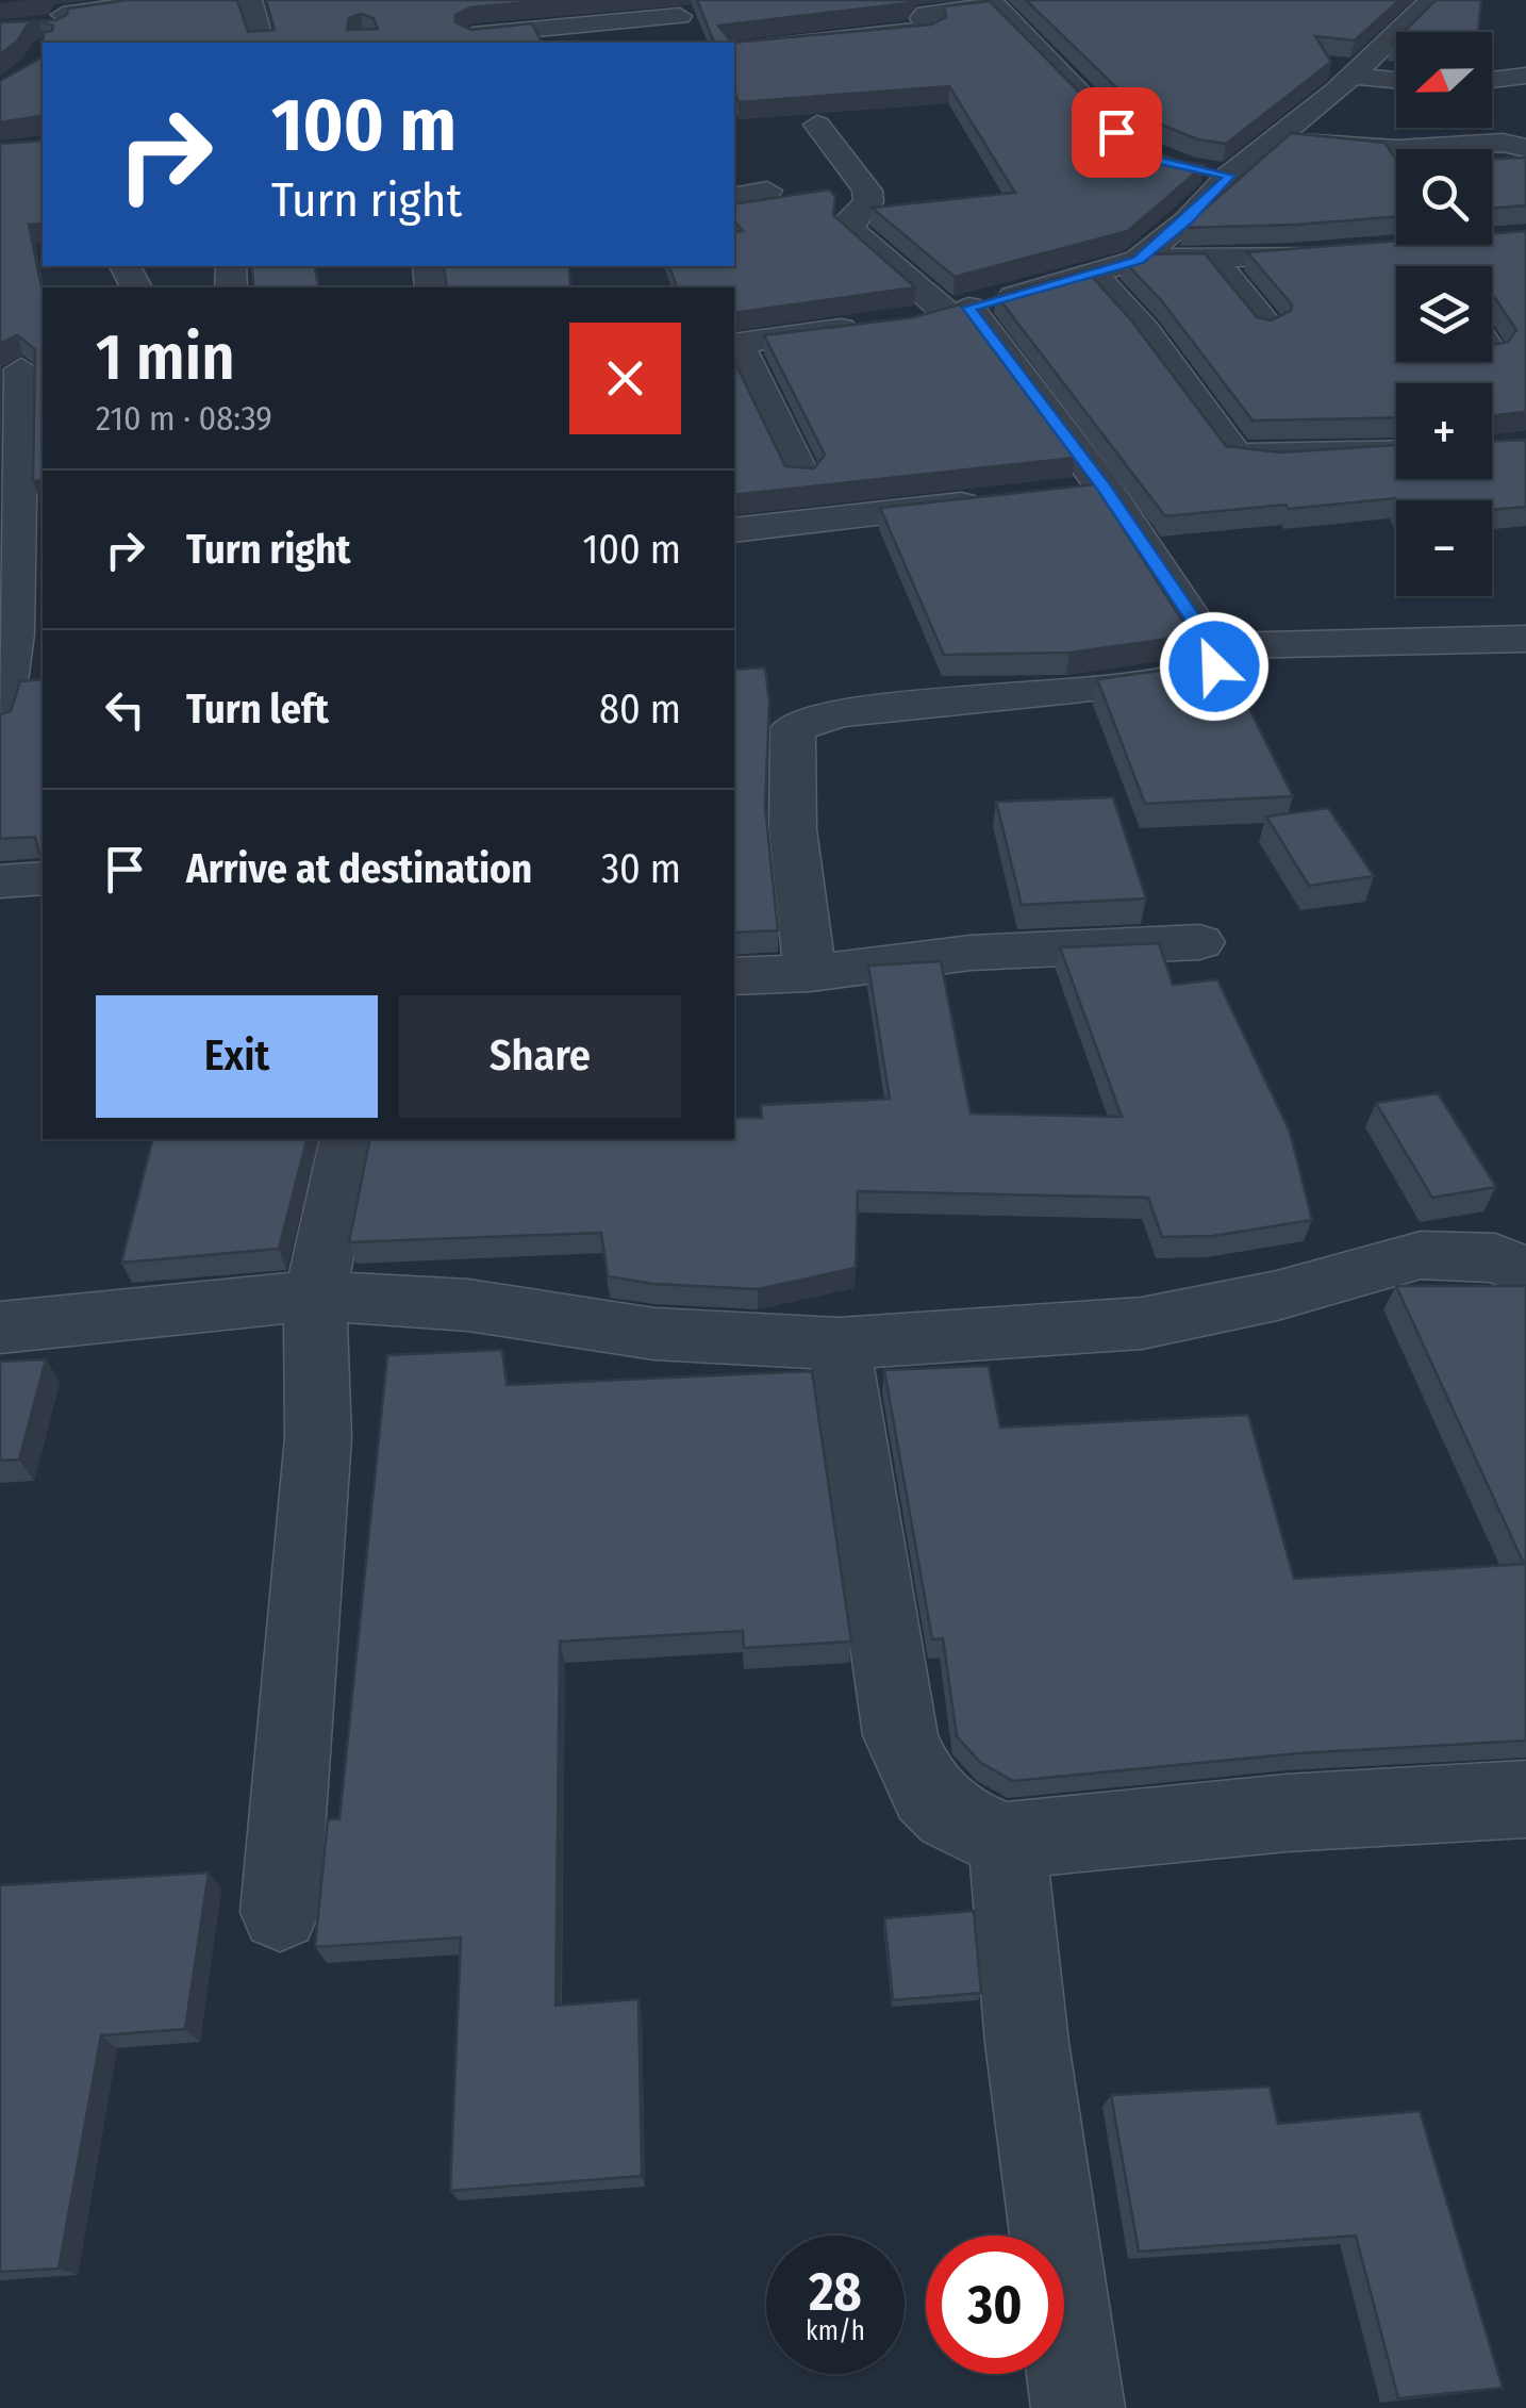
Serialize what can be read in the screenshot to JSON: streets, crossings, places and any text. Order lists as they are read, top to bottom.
{
  "north": "left",
  "page": {
    "map_buttons": ["+", "−"],
    "turn": ["100 m", "Turn right"],
    "heading": ["1 min", "210 m · 08:39"],
    "list": [
      {
        "name": "Turn right",
        "value": "100 m"
      },
      {
        "name": "Turn left",
        "value": "80 m"
      },
      {
        "name": "Arrive at destination",
        "value": "30 m"
      }
    ],
    "buttons": ["Exit", "Share"],
    "speed": "28 km/h",
    "limit": "30"
  }
}
